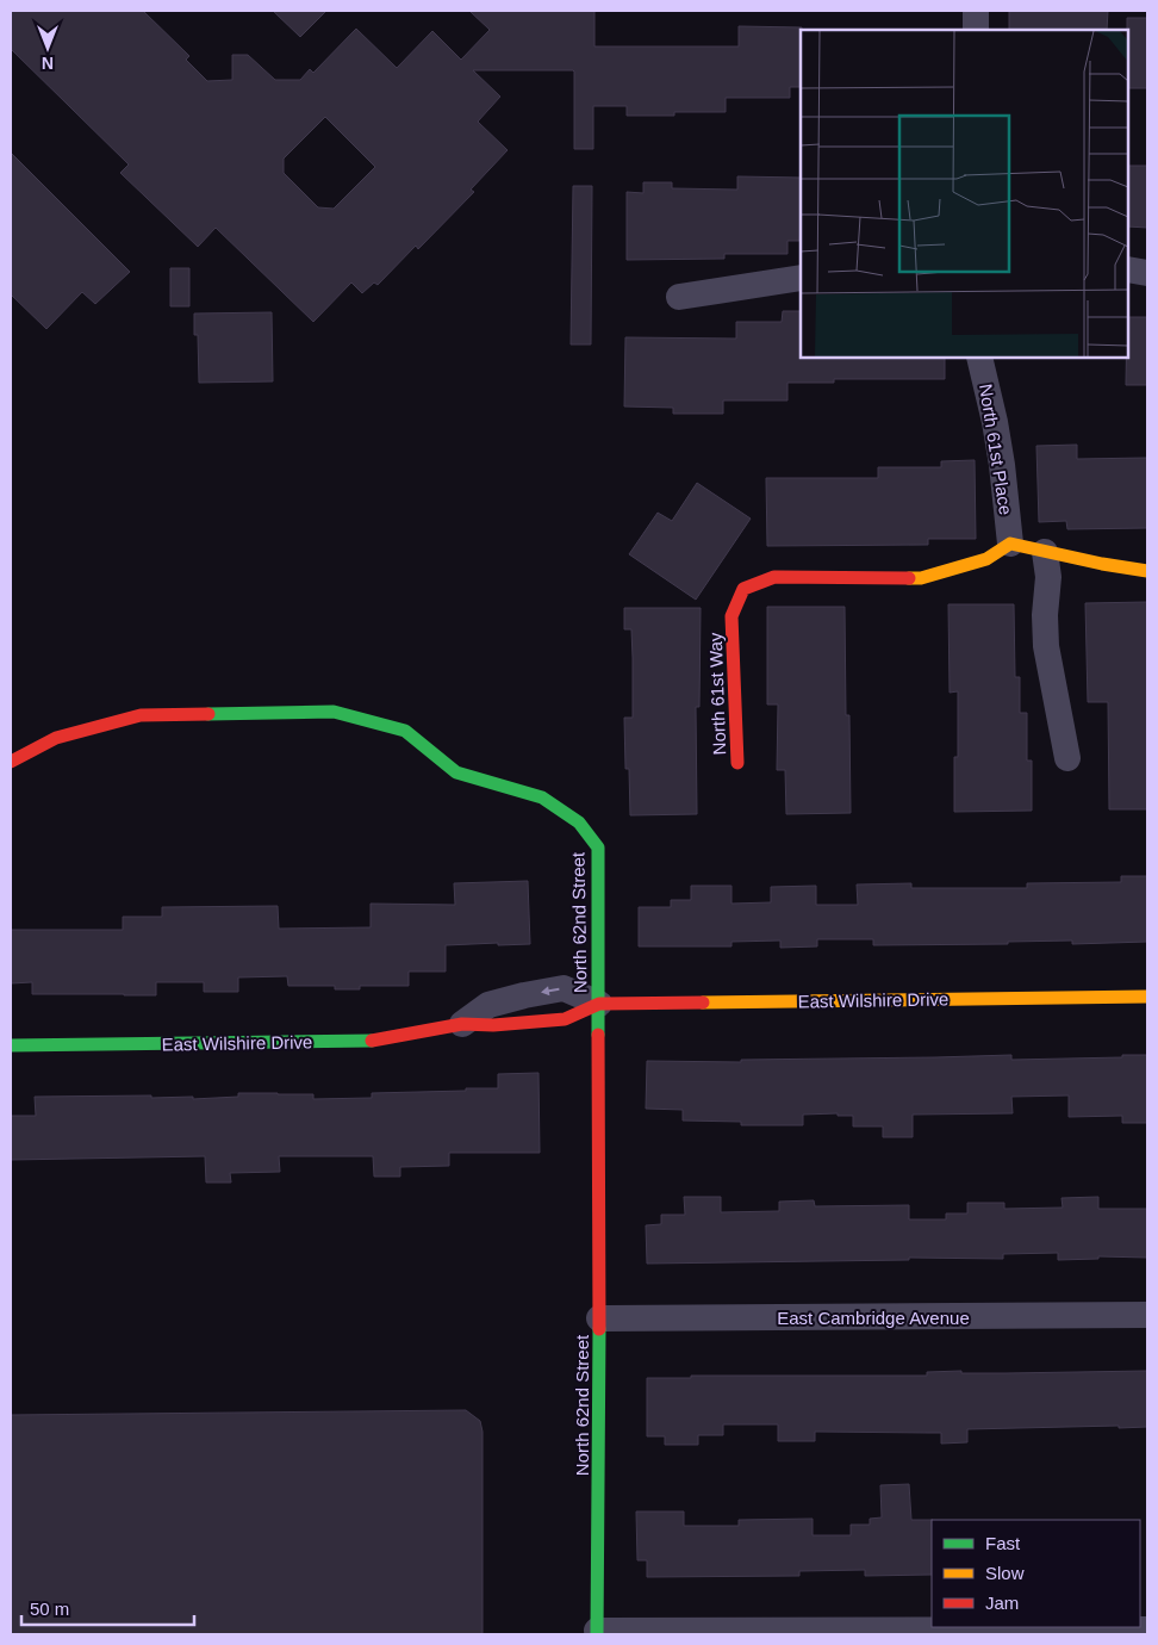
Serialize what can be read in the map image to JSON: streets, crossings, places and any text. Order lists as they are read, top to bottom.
{
  "streets": {
    "street": [
      "North 61st Place",
      "North 61st Way",
      "North 62nd Street",
      "East Wilshire Drive",
      "East Cambridge Avenue"
    ]
  },
  "crossings": [
    ["North 61st Place", "North 61st Way"],
    ["North 62nd Street", "East Wilshire Drive"],
    ["North 62nd Street", "East Cambridge Avenue"]
  ],
  "legend": ["Fast", "Slow", "Jam"],
  "scale_bar": "50 m",
  "north": "bottom"
}
